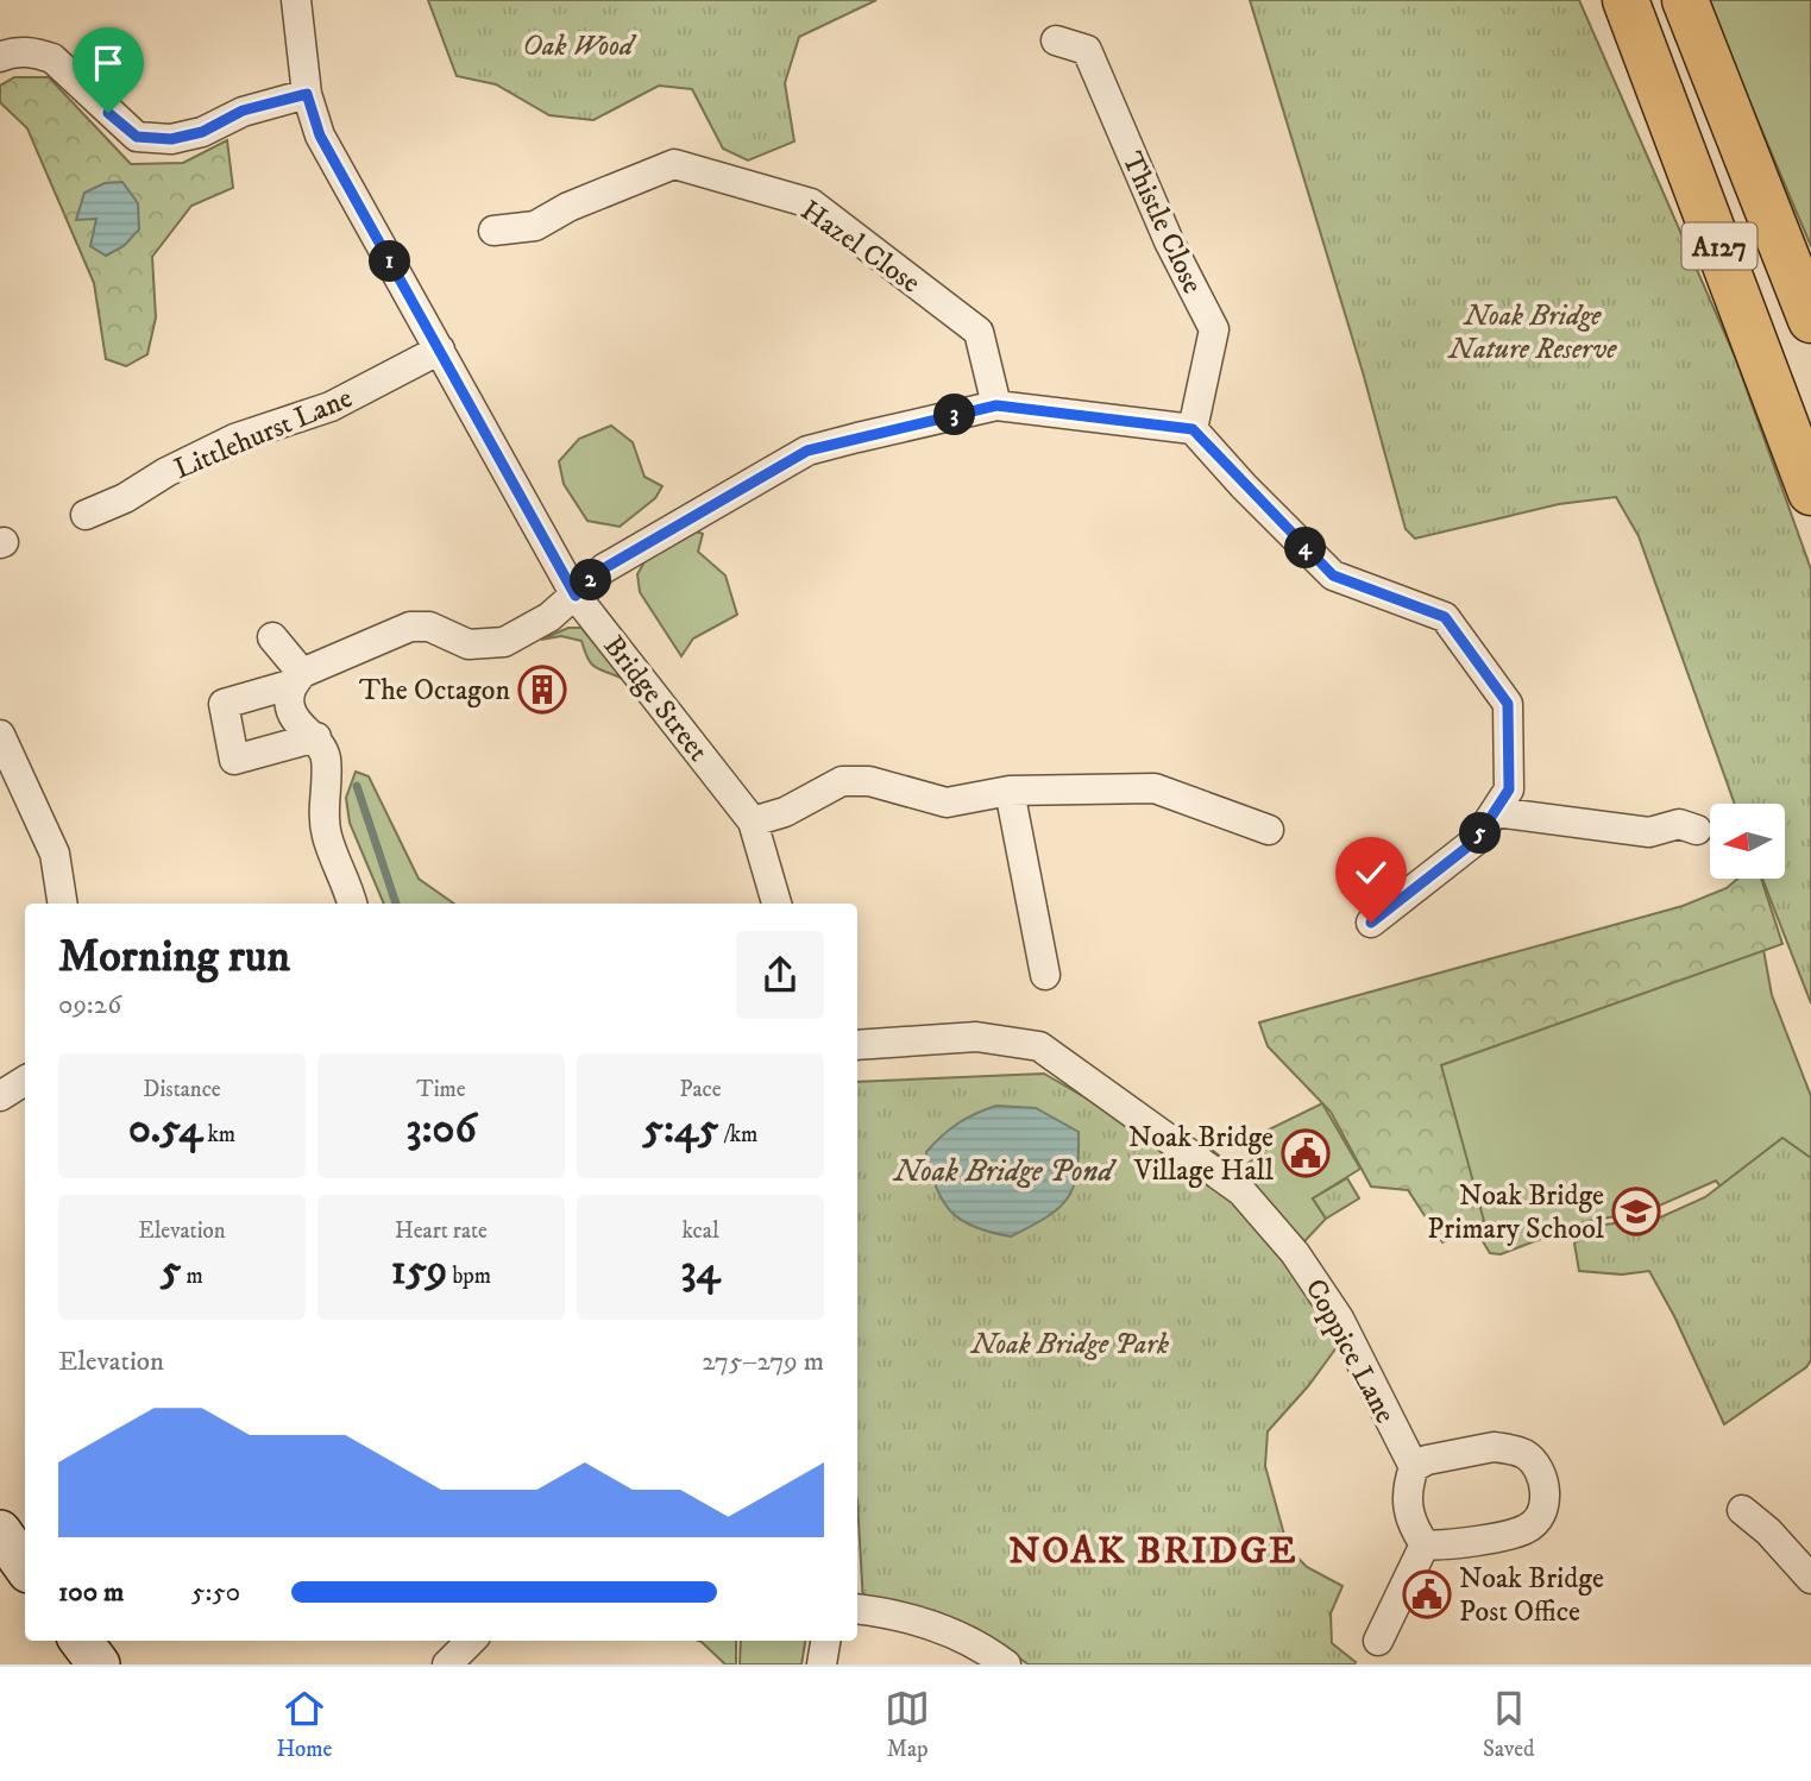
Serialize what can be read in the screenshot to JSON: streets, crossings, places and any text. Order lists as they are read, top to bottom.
{
  "streets": {
    "highway": ["A127"],
    "street": [
      "Thistle Close",
      "Hazel Close",
      "Littlehurst Lane",
      "Bridge Street",
      "Coppice Lane"
    ]
  },
  "crossings": [
    ["Littlehurst Lane", "Bridge Street"]
  ],
  "districts": ["NOAK BRIDGE"],
  "water": ["Noak Bridge Pond"],
  "parks": ["Oak Wood", "Noak Bridge Nature Reserve", "Noak Bridge Park"],
  "places": {
    "building": ["The Octagon"],
    "public building": ["Noak Bridge Village Hall", "Noak Bridge Post Office"],
    "school or university": ["Noak Bridge Primary School"]
  },
  "north": "left",
  "page": {
    "pins": [
      "1",
      "3",
      "4",
      "2",
      "5"
    ],
    "heading": ["Morning run", "09:26"],
    "stats": [
      ["Distance", "0.54 km"],
      ["Time", "3:06"],
      ["Pace", "5:45 /km"],
      ["Elevation", "5 m"],
      ["Heart rate", "159 bpm"],
      ["kcal", "34"]
    ],
    "chart": ["Elevation", "275–279 m"],
    "list": [
      {
        "name": "100 m",
        "note": "5:50"
      }
    ],
    "tabs": ["Home", "Map", "Saved"]
  }
}
